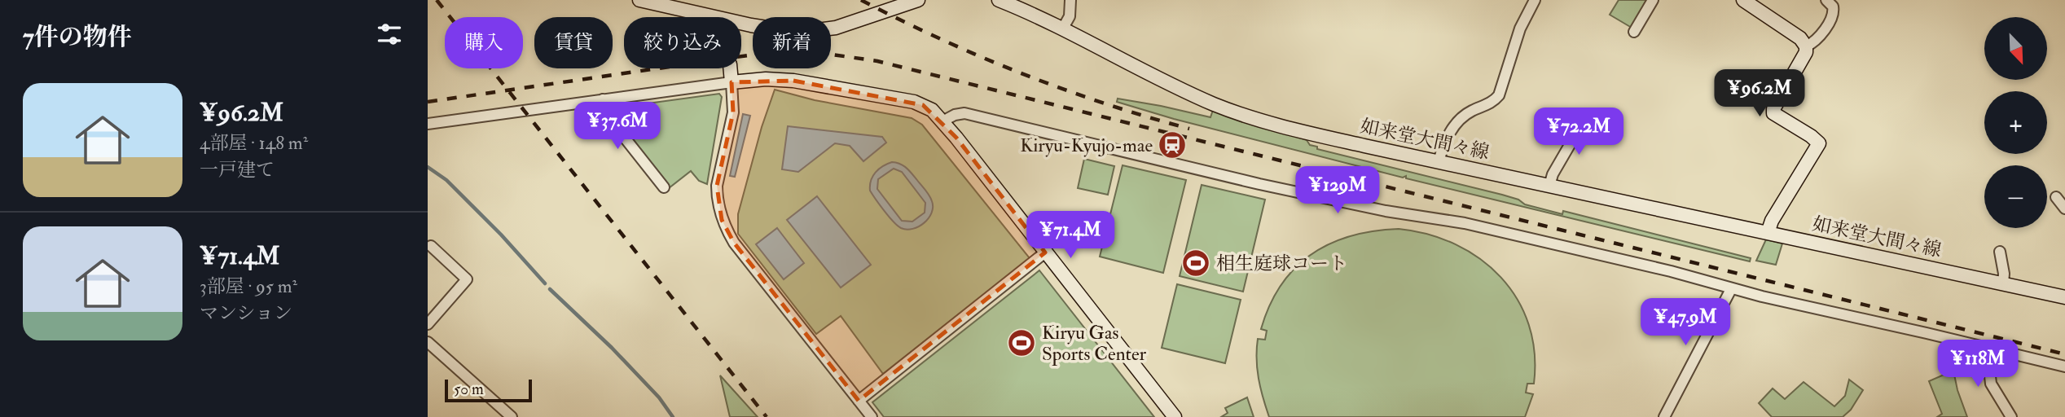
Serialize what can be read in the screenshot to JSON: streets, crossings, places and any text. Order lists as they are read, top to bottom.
{
  "streets": {
    "main road": ["如来堂大間々線"]
  },
  "places": {
    "station": ["Kiryu-Kyujo-mae"],
    "sports": ["相生庭球コート", "Kiryu Gas Sports Center"]
  },
  "scale_bar": "50 m",
  "north": "bottom right",
  "page": {
    "heading": "7件の物件",
    "map_buttons": ["+", "−"],
    "chip": [
      "購入",
      "賃貸",
      "絞り込み",
      "新着"
    ],
    "list": [
      {
        "name": "¥96.2M",
        "note": "4部屋 · 148 m² · 一戸建て"
      },
      {
        "name": "¥71.4M",
        "note": "3部屋 · 95 m² · マンション"
      }
    ],
    "price": [
      "¥96.2M",
      "¥37.6M",
      "¥72.2M",
      "¥129M",
      "¥71.4M",
      "¥47.9M",
      "¥118M"
    ],
    "scale": "50 m"
  }
}
